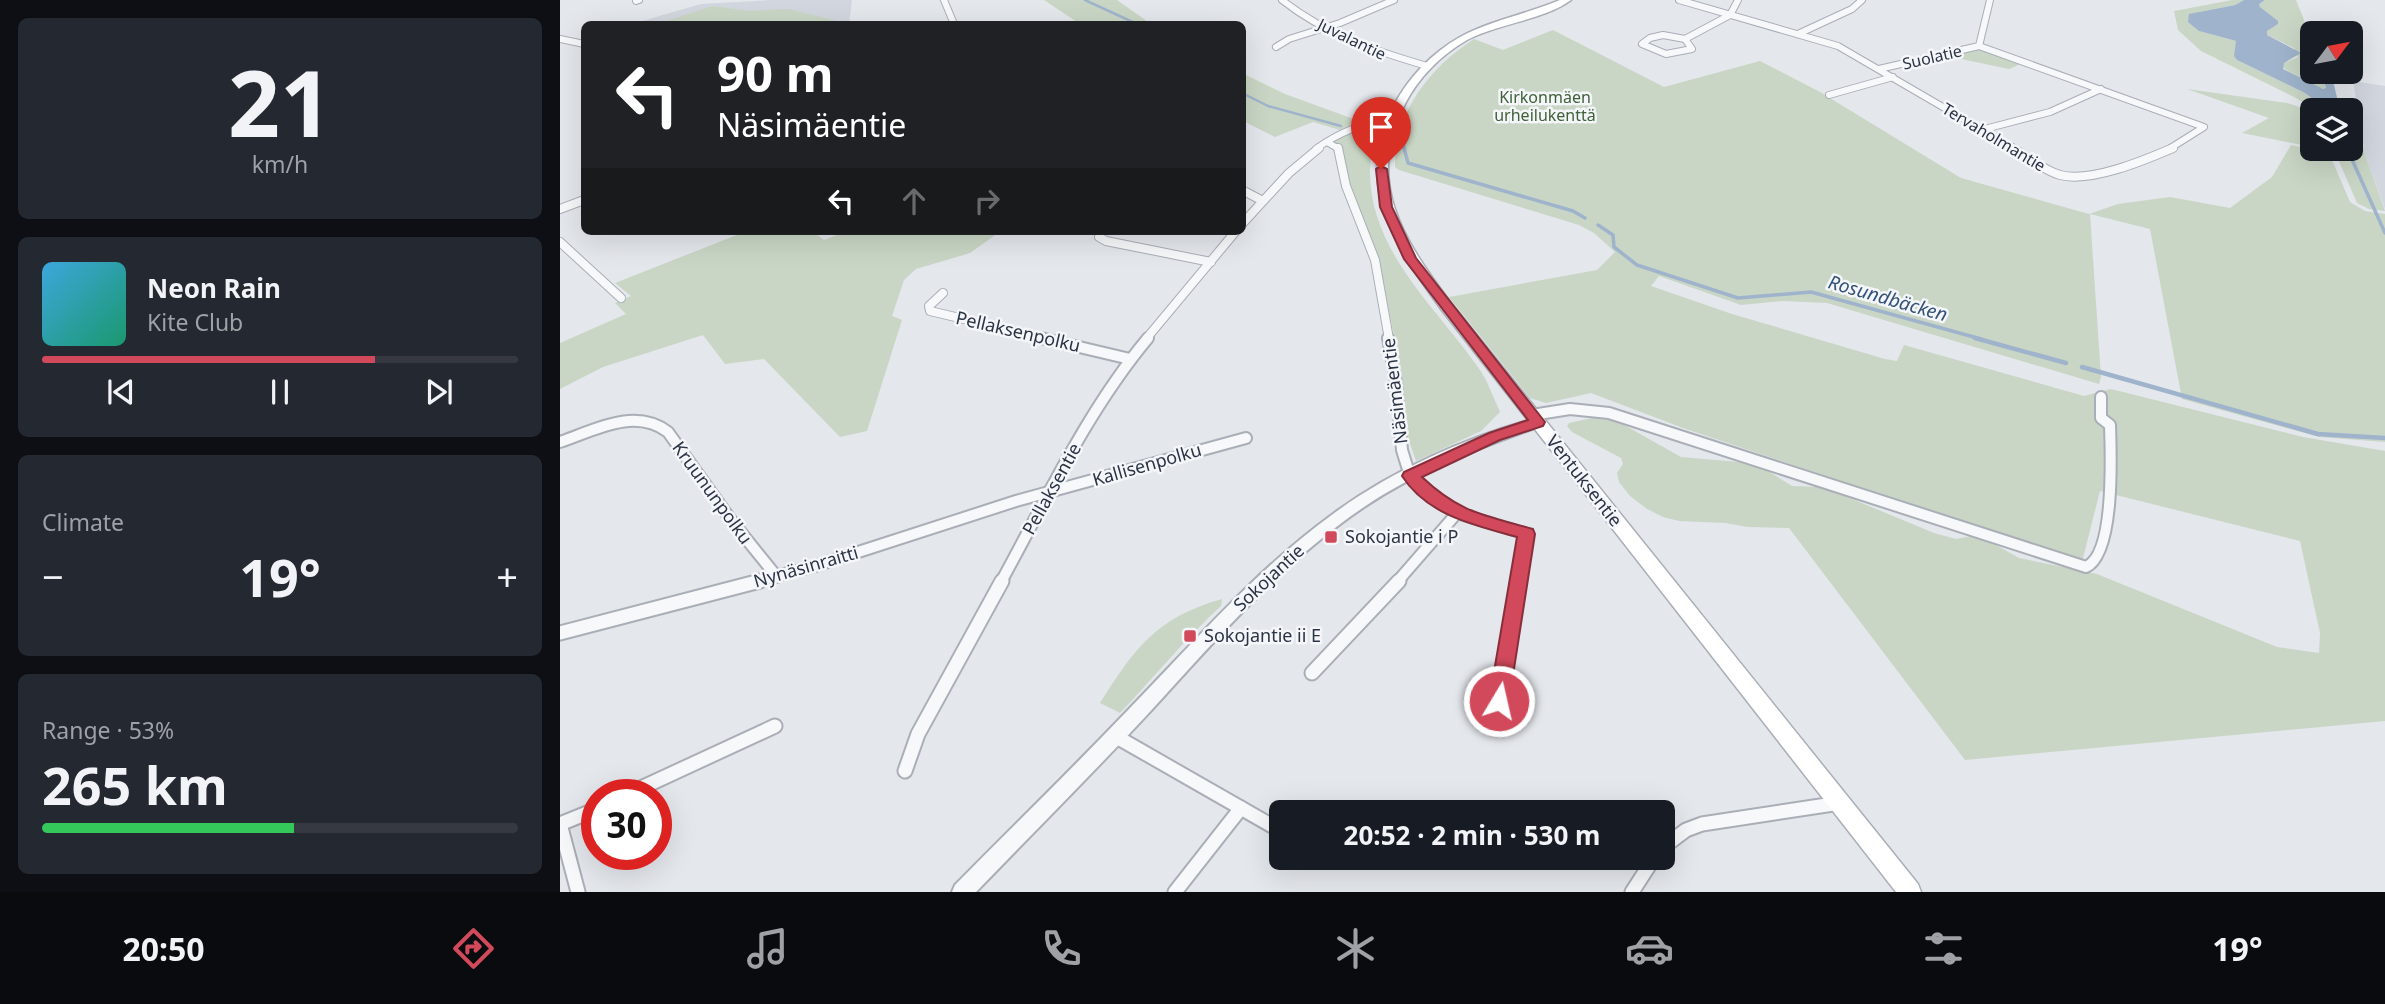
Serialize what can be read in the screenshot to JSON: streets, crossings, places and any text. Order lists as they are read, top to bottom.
{
  "streets": {
    "main road": ["Ventuksentie"],
    "street": [
      "Juvalantie",
      "Suolatie",
      "Tervaholmantie",
      "Pellaksenpolku",
      "Näsimäentie",
      "Kallisenpolku",
      "Pellaksentie",
      "Kruununpolku",
      "Nynäsinraitti",
      "Sokojantie"
    ]
  },
  "crossings": [
    ["Juvalantie", "Ventuksentie"],
    ["Suolatie", "Tervaholmantie"],
    ["Pellaksenpolku", "Pellaksentie"],
    ["Näsimäentie", "Sokojantie"],
    ["Kallisenpolku", "Pellaksentie"],
    ["Kallisenpolku", "Nynäsinraitti"],
    ["Ventuksentie", "Sokojantie"],
    ["Pellaksentie", "Nynäsinraitti"],
    ["Kruununpolku", "Nynäsinraitti"]
  ],
  "water": ["Rosundbäcken"],
  "parks": ["Kirkonmäen urheilukenttä"],
  "places": {
    "transit": ["Sokojantie i P", "Sokojantie ii E"]
  },
  "north": "top right",
  "page": {
    "tile": [
      ["21", "km/h"],
      "Climate",
      ["Range · 53%", "265 km"]
    ],
    "turn": ["90 m", "Näsimäentie"],
    "song": ["Neon Rain", "Kite Club"],
    "heat": ["−", "19°", "+"],
    "limit": "30",
    "trip": "20:52 · 2 min · 530 m",
    "tabs": ["20:50", "19°"]
  }
}
